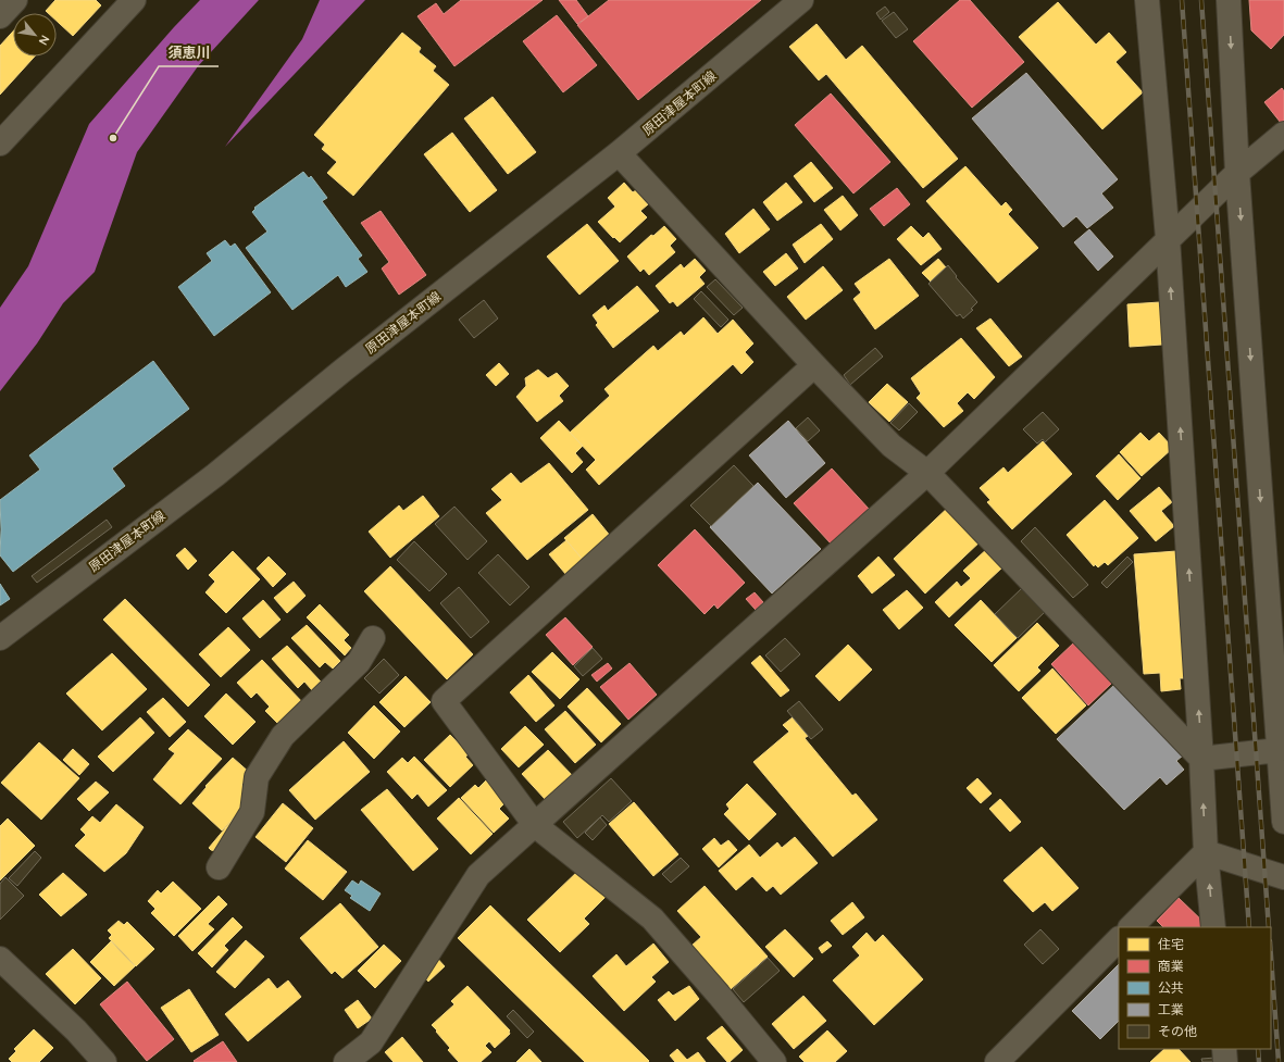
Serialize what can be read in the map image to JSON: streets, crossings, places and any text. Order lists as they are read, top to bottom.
{
  "streets": {
    "street": ["原田津屋本町線"]
  },
  "places": ["須恵川"],
  "legend": [
    "住宅",
    "商業",
    "公共",
    "工業",
    "その他"
  ],
  "north": "bottom right"
}
